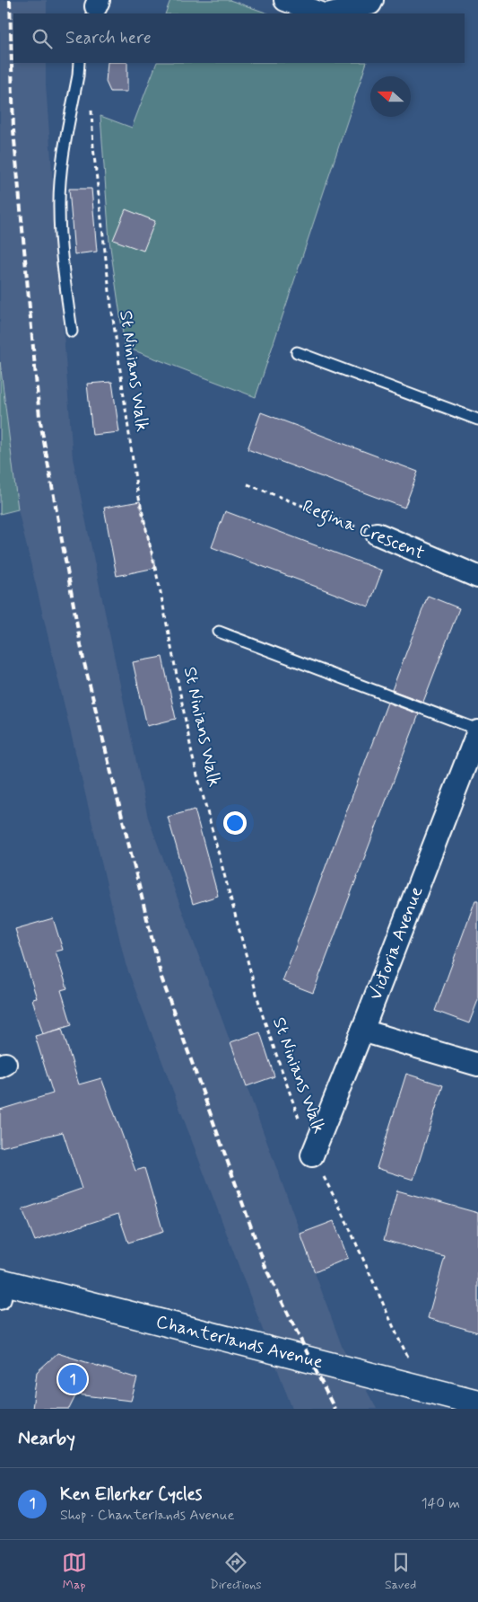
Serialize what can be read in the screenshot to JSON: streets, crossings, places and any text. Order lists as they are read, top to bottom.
{
  "streets": {
    "street": ["Regina Crescent", "Victoria Avenue", "Chanterlands Avenue"],
    "path": ["St Ninians Walk"]
  },
  "crossings": [
    ["St Ninians Walk", "Victoria Avenue"],
    ["St Ninians Walk", "Chanterlands Avenue"]
  ],
  "north": "left",
  "page": {
    "search": "Search here",
    "pins": "1",
    "heading": "Nearby",
    "list": [
      {
        "mark": "1",
        "name": "Ken Ellerker Cycles",
        "note": "Shop · Chanterlands Avenue",
        "value": "140 m"
      }
    ],
    "nav": ["Map", "Directions", "Saved"]
  }
}
